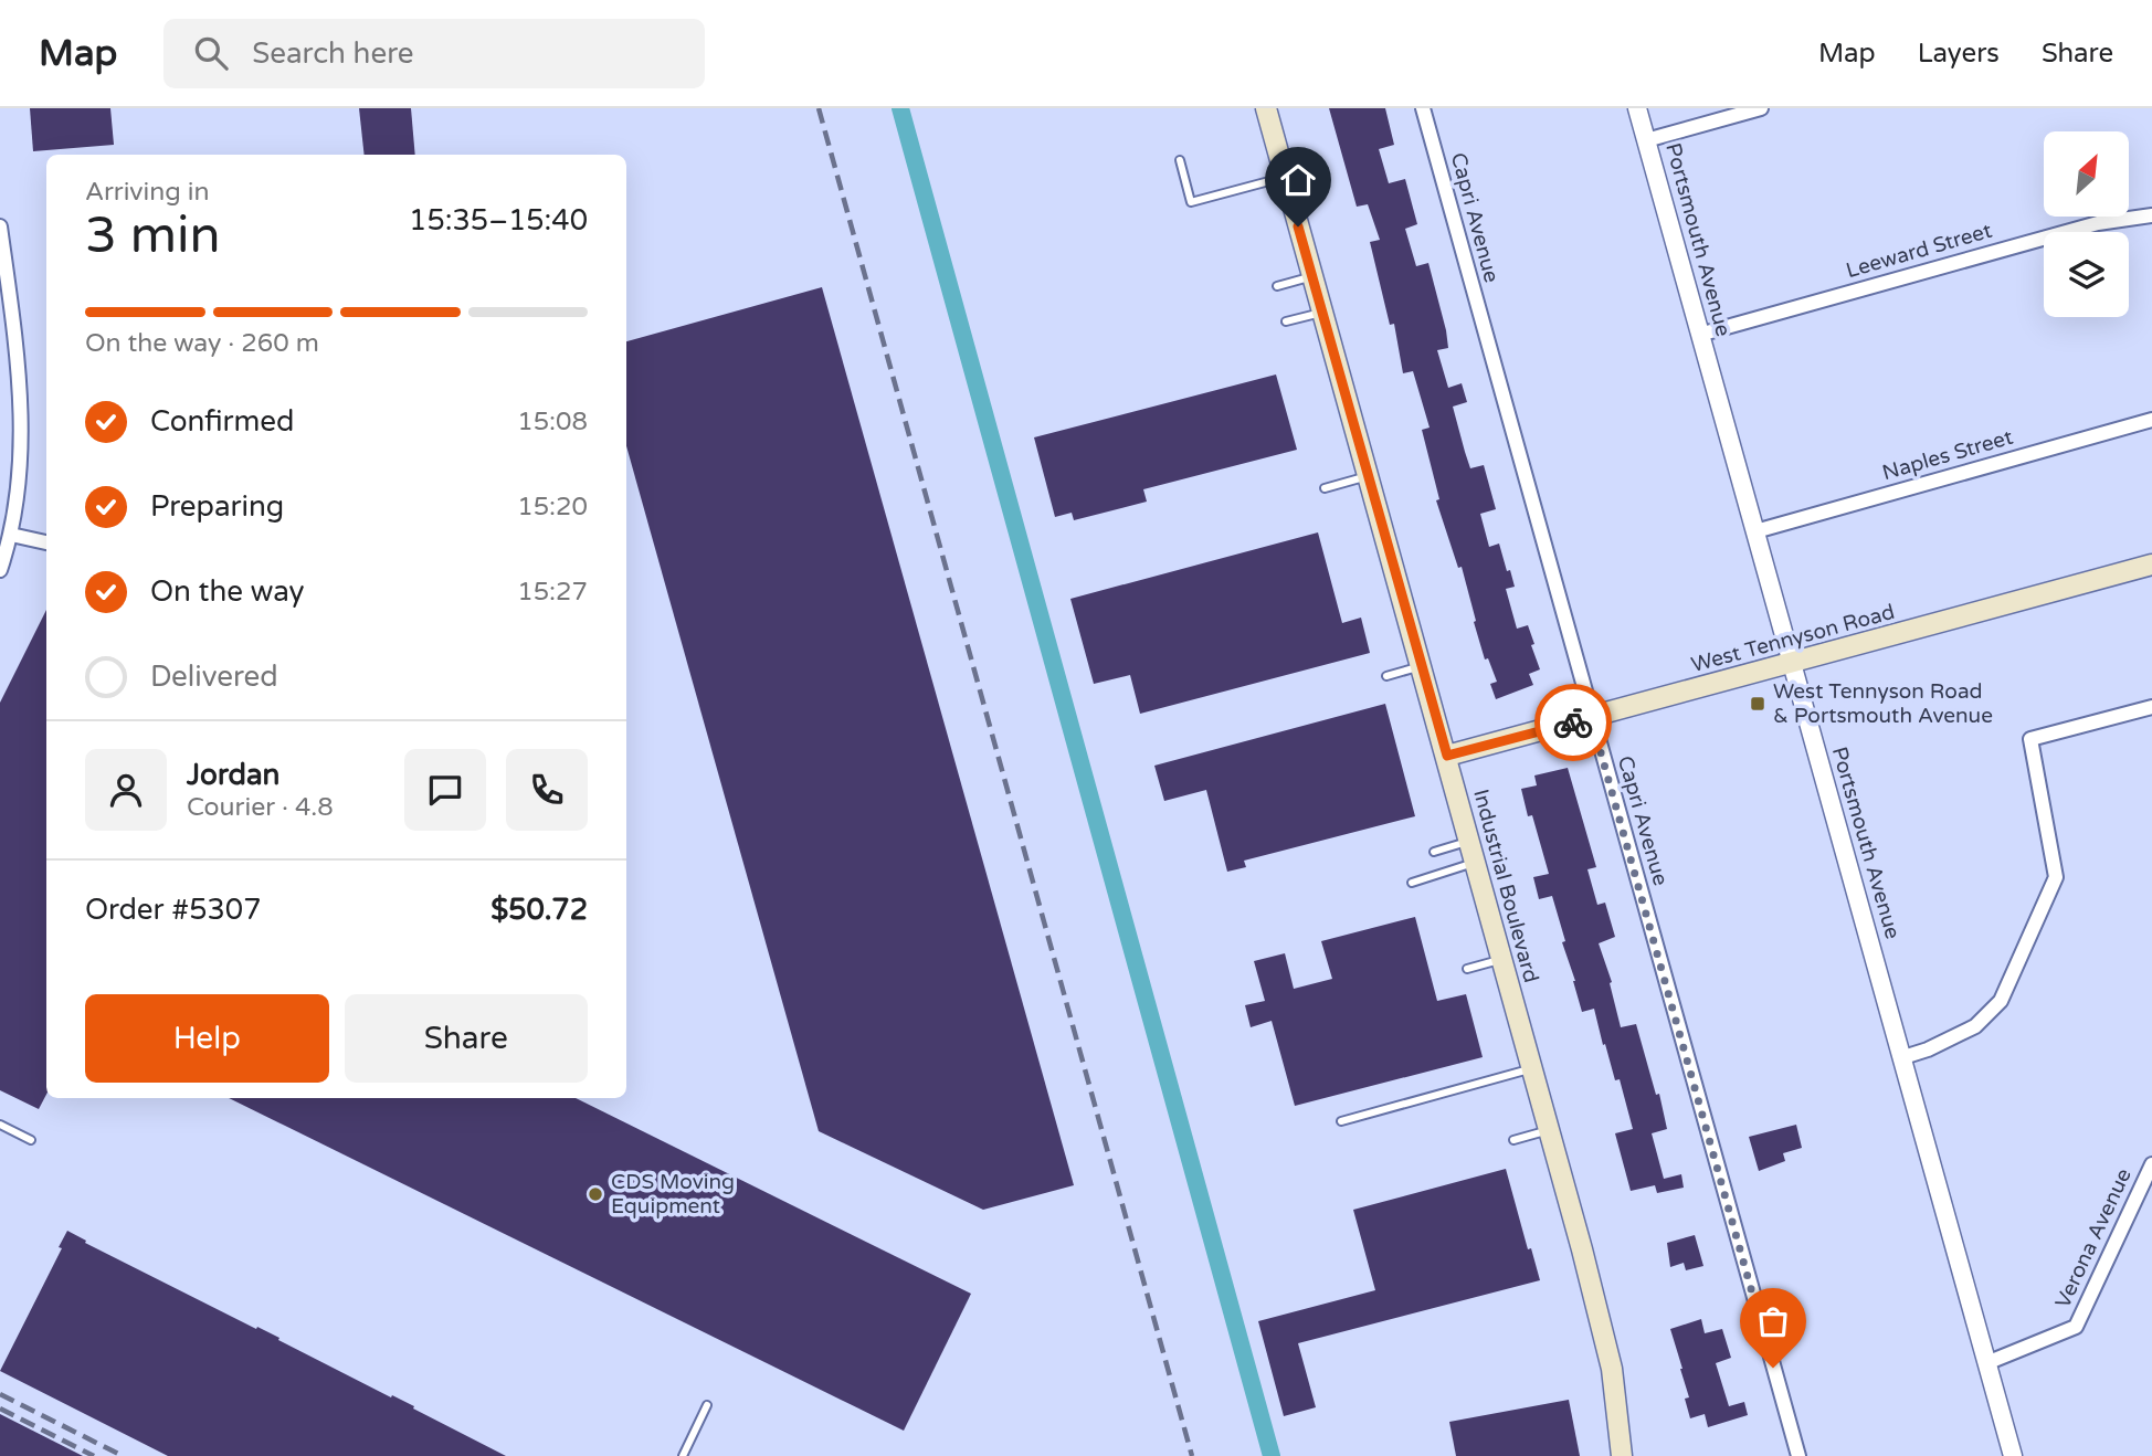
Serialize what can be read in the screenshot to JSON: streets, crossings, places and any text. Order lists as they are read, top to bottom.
{
  "streets": {
    "main road": ["West Tennyson Road", "Industrial Boulevard"],
    "street": [
      "Capri Avenue",
      "Portsmouth Avenue",
      "Leeward Street",
      "Naples Street",
      "Verona Avenue"
    ]
  },
  "crossings": [
    ["Capri Avenue", "West Tennyson Road"],
    ["Portsmouth Avenue", "Leeward Street"],
    ["Portsmouth Avenue", "Naples Street"],
    ["Portsmouth Avenue", "West Tennyson Road"],
    ["Portsmouth Avenue", "Verona Avenue"],
    ["West Tennyson Road", "Industrial Boulevard"]
  ],
  "places": {
    "transit": ["West Tennyson Road & Portsmouth Avenue"],
    "other": ["CDS Moving Equipment"]
  },
  "north": "top right",
  "page": {
    "header": "Map",
    "search": "Search here",
    "nav": ["Map", "Layers", "Share"],
    "heading": ["3 min", "Arriving in", "15:35–15:40"],
    "panel": [
      "Jordan",
      "Courier · 4.8",
      "Order #5307",
      "$50.72"
    ],
    "bar": "On the way · 260 m",
    "list": [
      ["Confirmed", "15:08"],
      ["Preparing", "15:20"],
      ["On the way", "15:27"],
      "Delivered"
    ],
    "buttons": ["Help", "Share"]
  }
}
